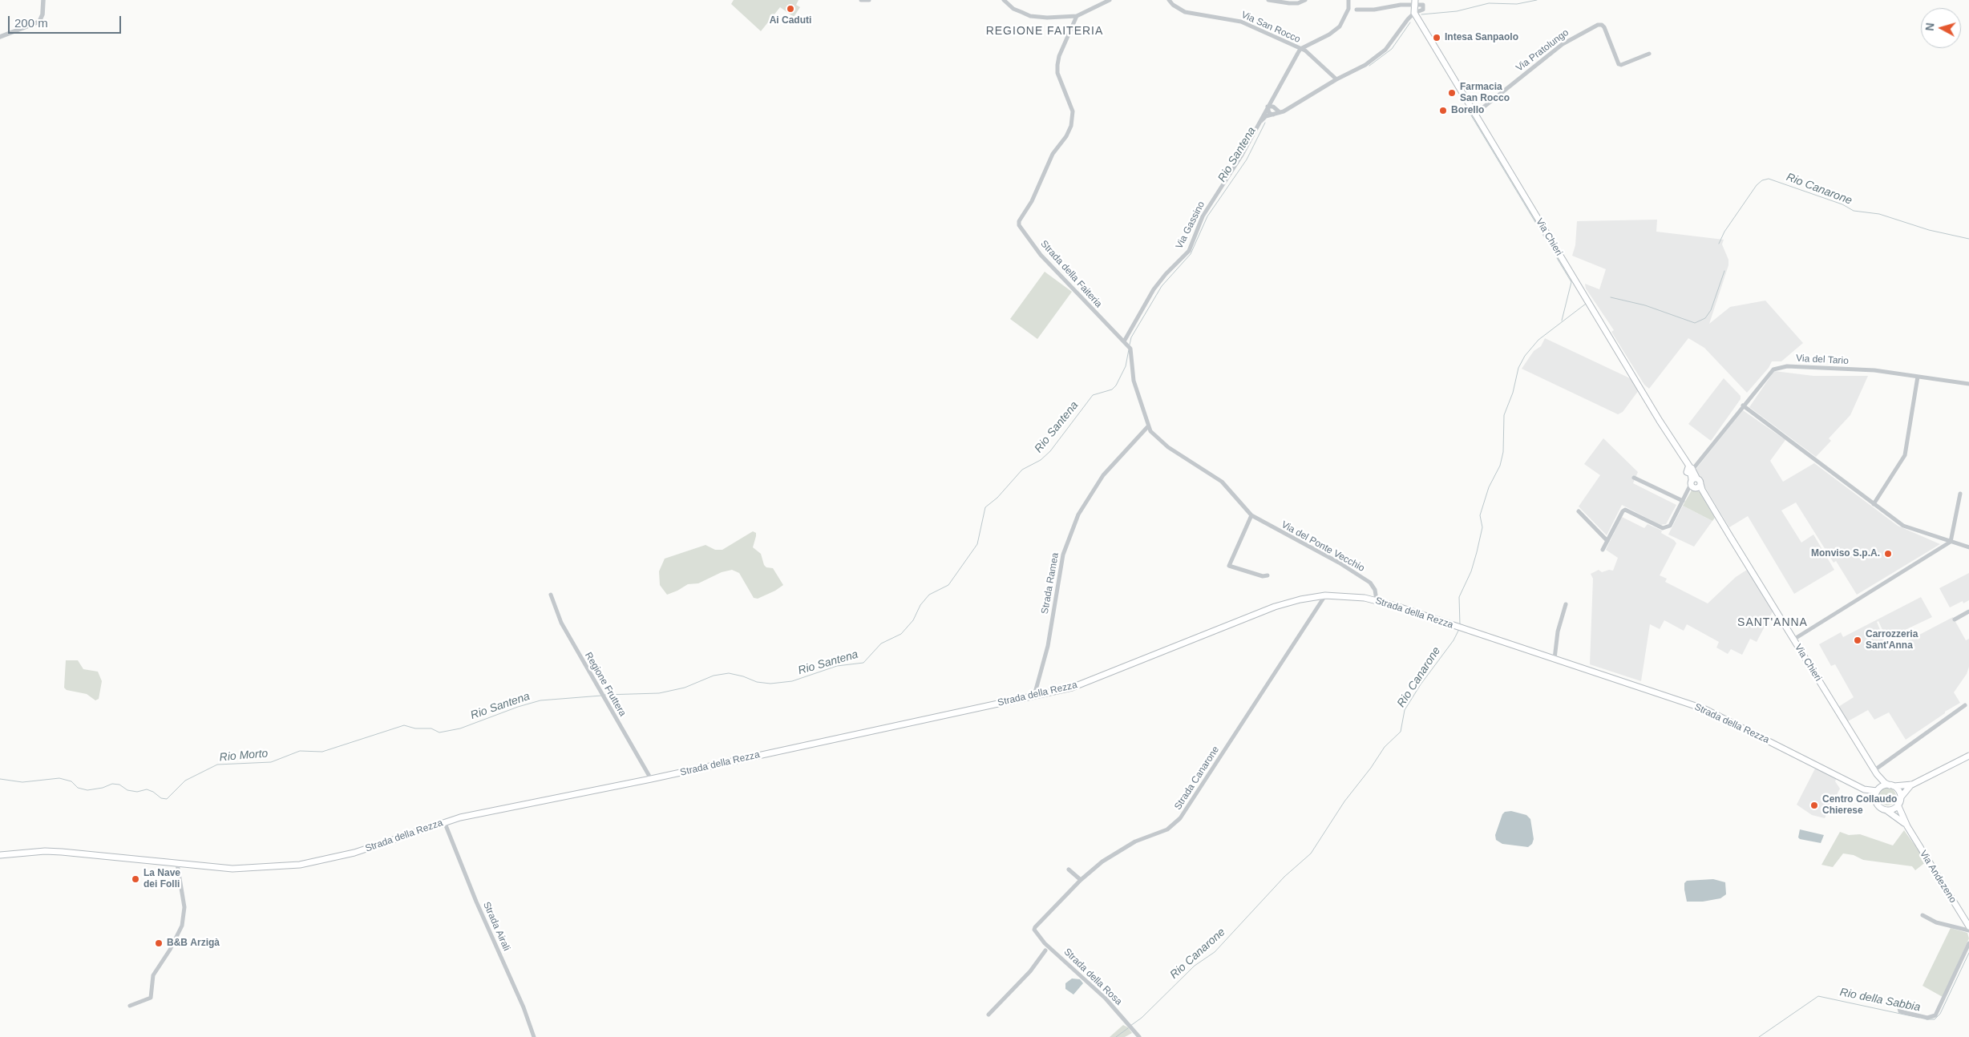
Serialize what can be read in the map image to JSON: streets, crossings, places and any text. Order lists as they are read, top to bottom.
{
  "streets": {
    "main road": ["Via Chieri", "Strada della Rezza", "Via Andezeno"],
    "street": [
      "Via San Rocco",
      "Via Pratolungo",
      "Via Gassino",
      "Strada della Faiteria",
      "Via del Tario",
      "Via del Ponte Vecchio",
      "Strada Ramea",
      "Regione Fruttera",
      "Strada Canarone",
      "Strada Airali",
      "Strada della Rosa"
    ]
  },
  "crossings": [
    ["Via San Rocco", "Via Gassino"],
    ["Via Pratolungo", "Via Chieri"],
    ["Via Gassino", "Strada della Faiteria"],
    ["Via Gassino", "Via del Ponte Vecchio"],
    ["Via Chieri", "Via del Tario"],
    ["Via Chieri", "Strada della Rezza"],
    ["Via Chieri", "Via Andezeno"],
    ["Strada della Faiteria", "Via del Ponte Vecchio"],
    ["Via del Ponte Vecchio", "Strada Ramea"],
    ["Via del Ponte Vecchio", "Strada della Rezza"],
    ["Strada Ramea", "Strada della Rezza"],
    ["Strada della Rezza", "Regione Fruttera"],
    ["Strada della Rezza", "Strada Canarone"],
    ["Strada della Rezza", "Via Andezeno"],
    ["Strada della Rezza", "Strada Airali"],
    ["Strada Canarone", "Strada della Rosa"]
  ],
  "districts": ["REGIONE FAITERIA", "SANT'ANNA"],
  "water": [
    "Rio Santena",
    "Rio Canarone",
    "Rio Morto",
    "Rio della Sabbia"
  ],
  "places": [
    "Ai Caduti",
    "Intesa Sanpaolo",
    "Farmacia San Rocco",
    "Borello",
    "Monviso S.p.A.",
    "Carrozzeria Sant'Anna",
    "Centro Collaudo Chierese",
    "La Nave dei Folli",
    "B&B Arzigà"
  ],
  "scale_bar": "200 m",
  "north": "left"
}
